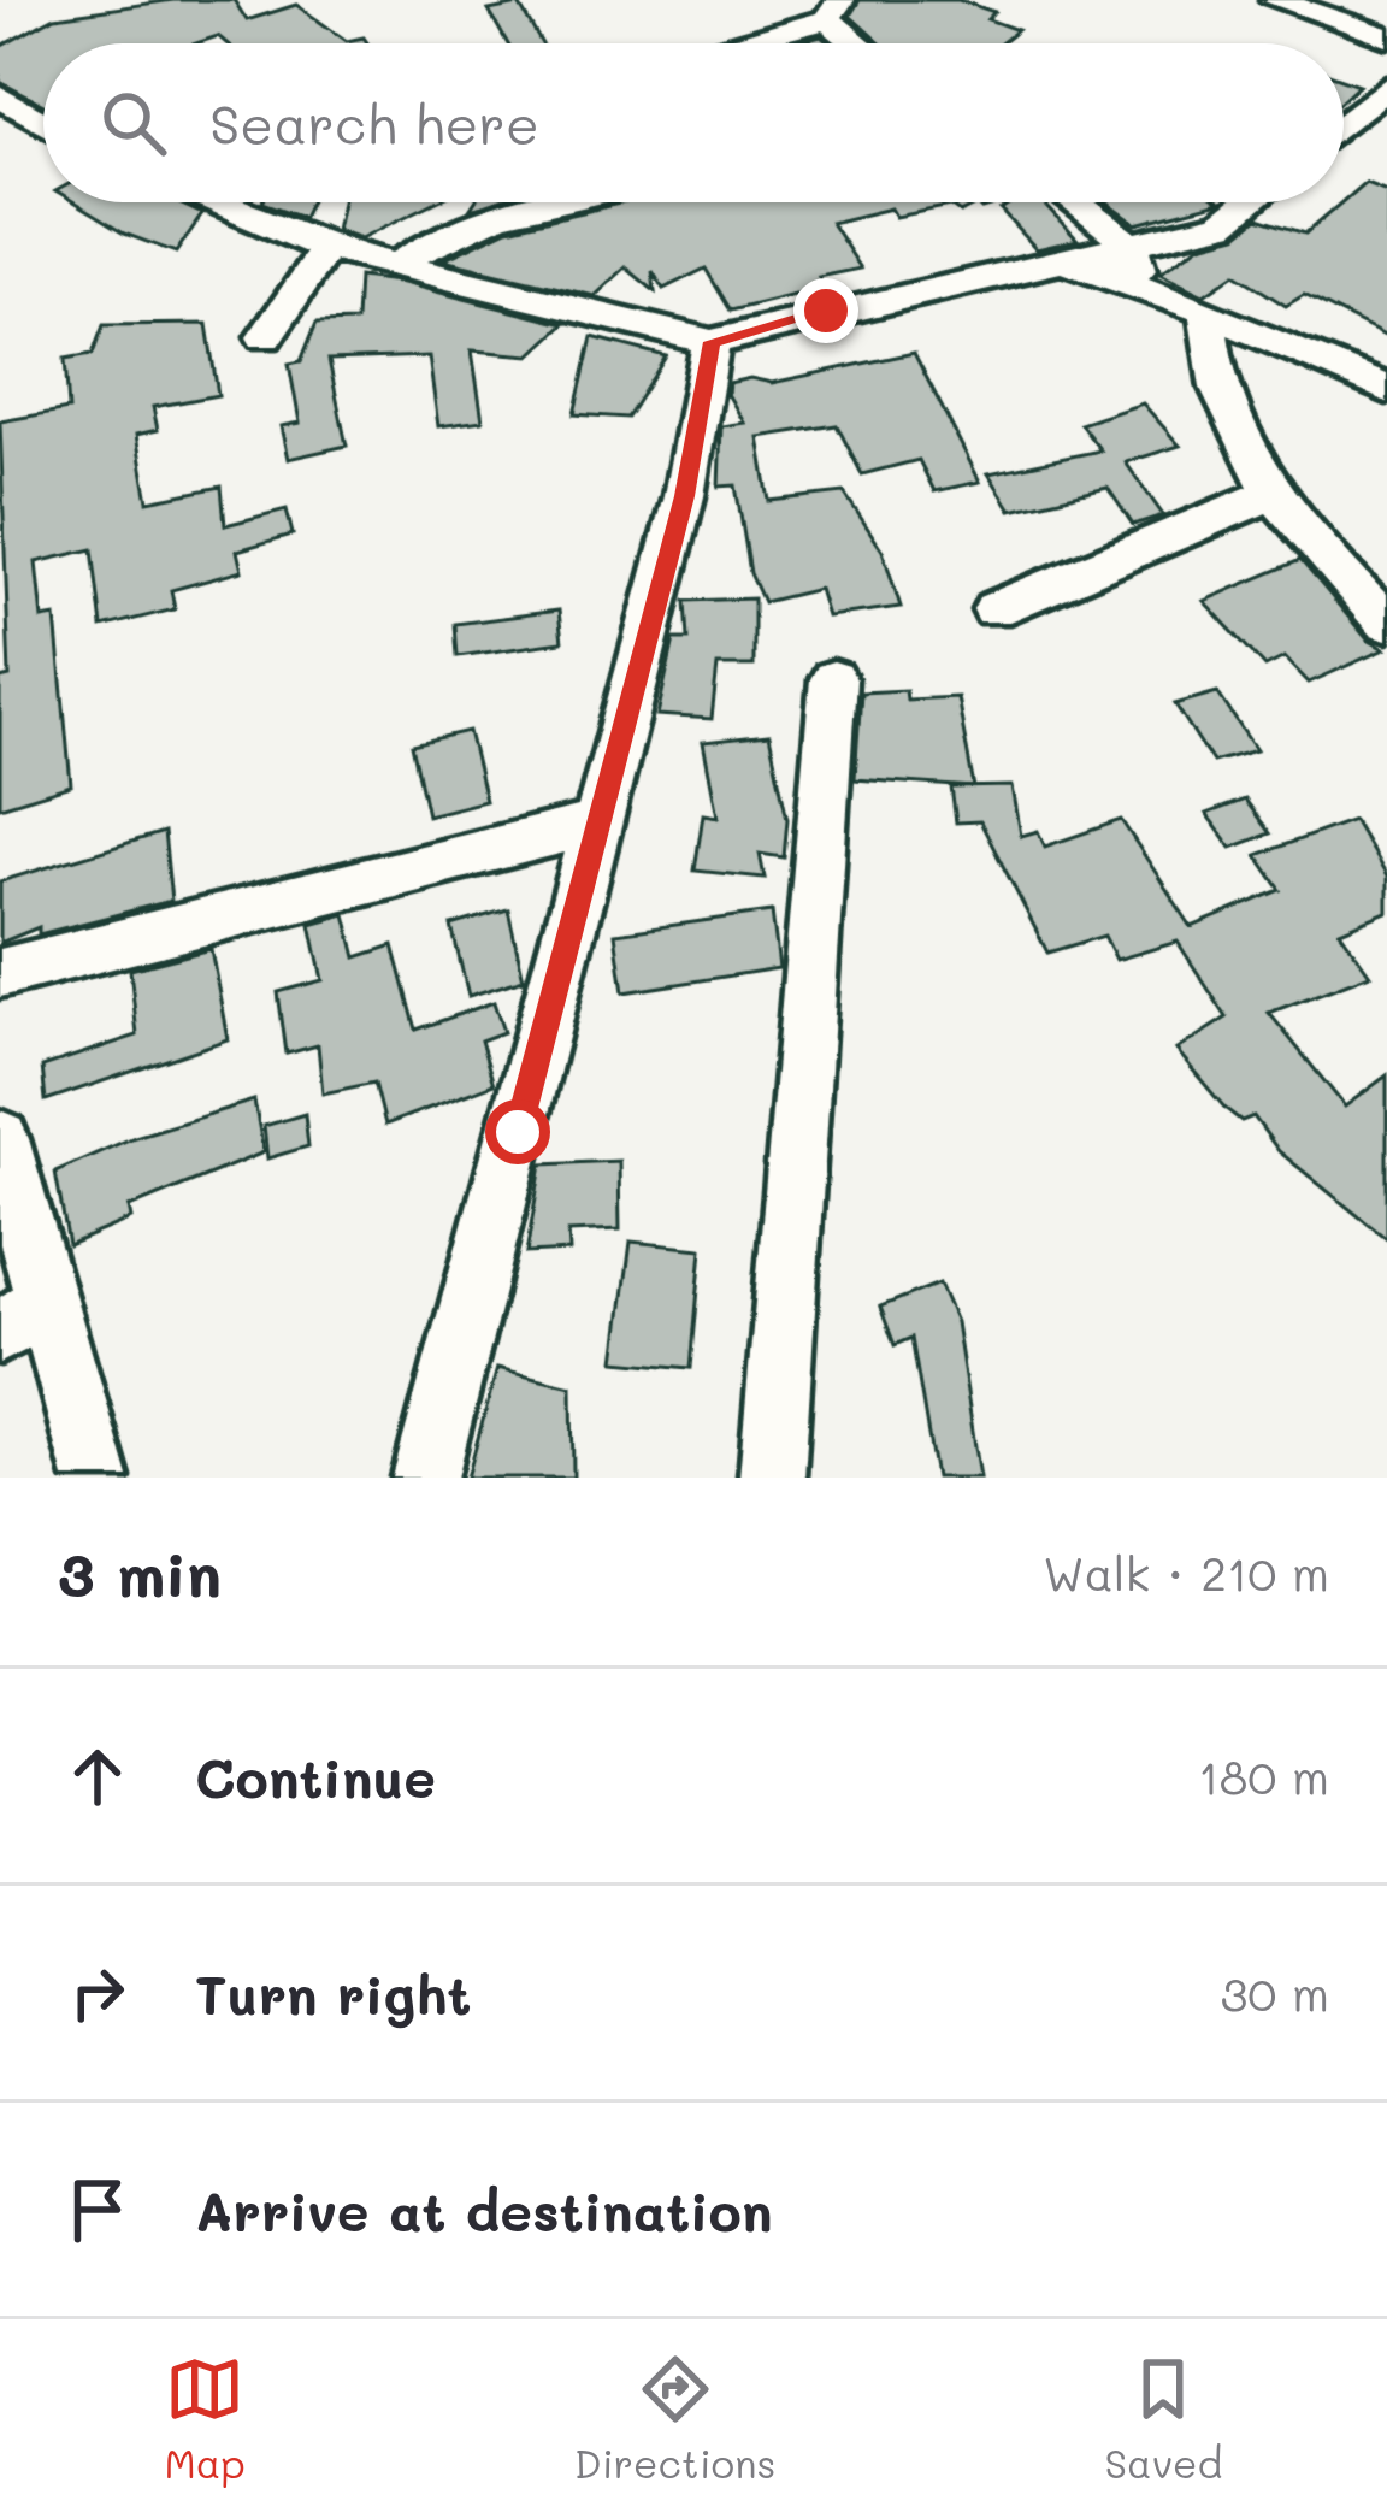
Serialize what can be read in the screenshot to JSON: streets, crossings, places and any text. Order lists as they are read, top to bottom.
{
  "page": {
    "search": "Search here",
    "heading": ["3 min", "Walk · 210 m"],
    "list": [
      ["Continue", "180 m"],
      ["Turn right", "30 m"],
      "Arrive at destination"
    ],
    "nav": ["Map", "Directions", "Saved"]
  }
}
